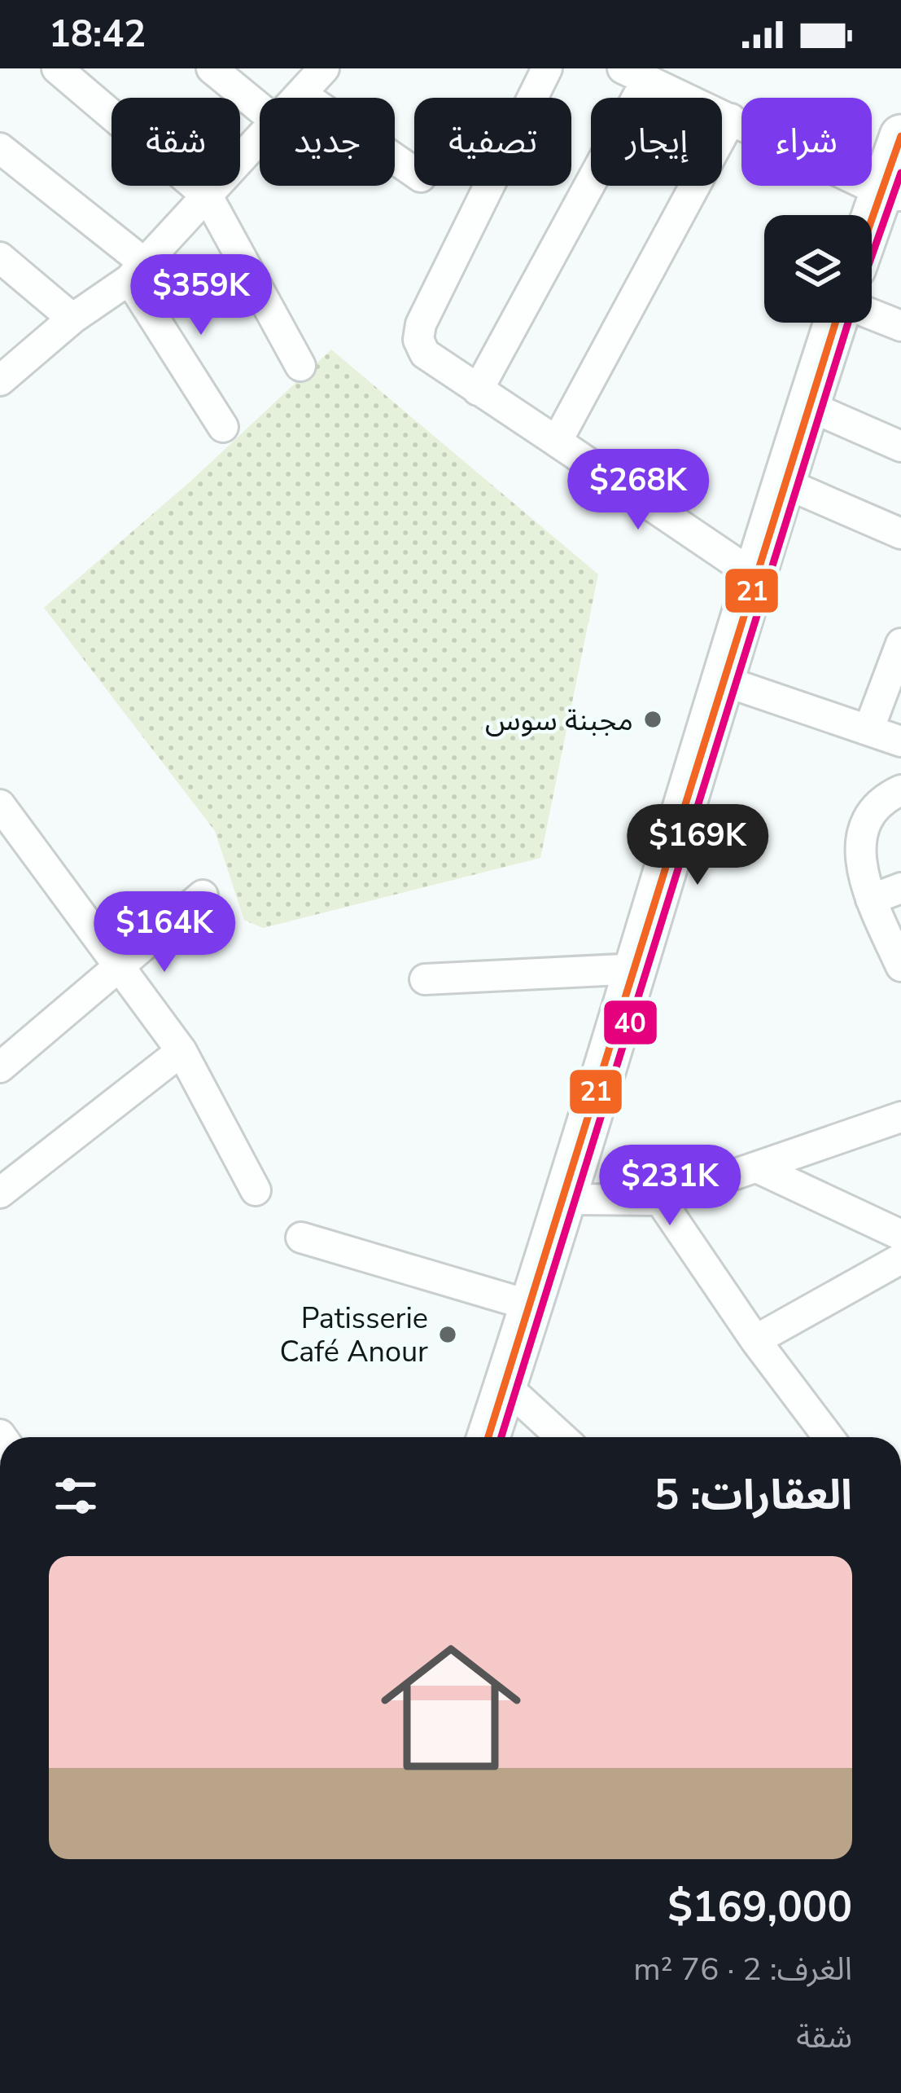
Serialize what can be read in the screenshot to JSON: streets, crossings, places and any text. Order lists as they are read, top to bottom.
{
  "places": ["مجبنة سوس", "Patisserie Café Anour"],
  "lines": ["transit line 21", "transit line 40"],
  "page": {
    "status": "18:42",
    "chip": [
      "شراء",
      "إيجار",
      "تصفية",
      "جديد",
      "شقة"
    ],
    "price": [
      "$359K",
      "$268K",
      "$169K",
      "$164K",
      "$231K"
    ],
    "heading": "العقارات: 5",
    "list": [
      {
        "name": "$169,000",
        "note": "الغرف: 2 · 76 m² · شقة"
      }
    ]
  }
}
